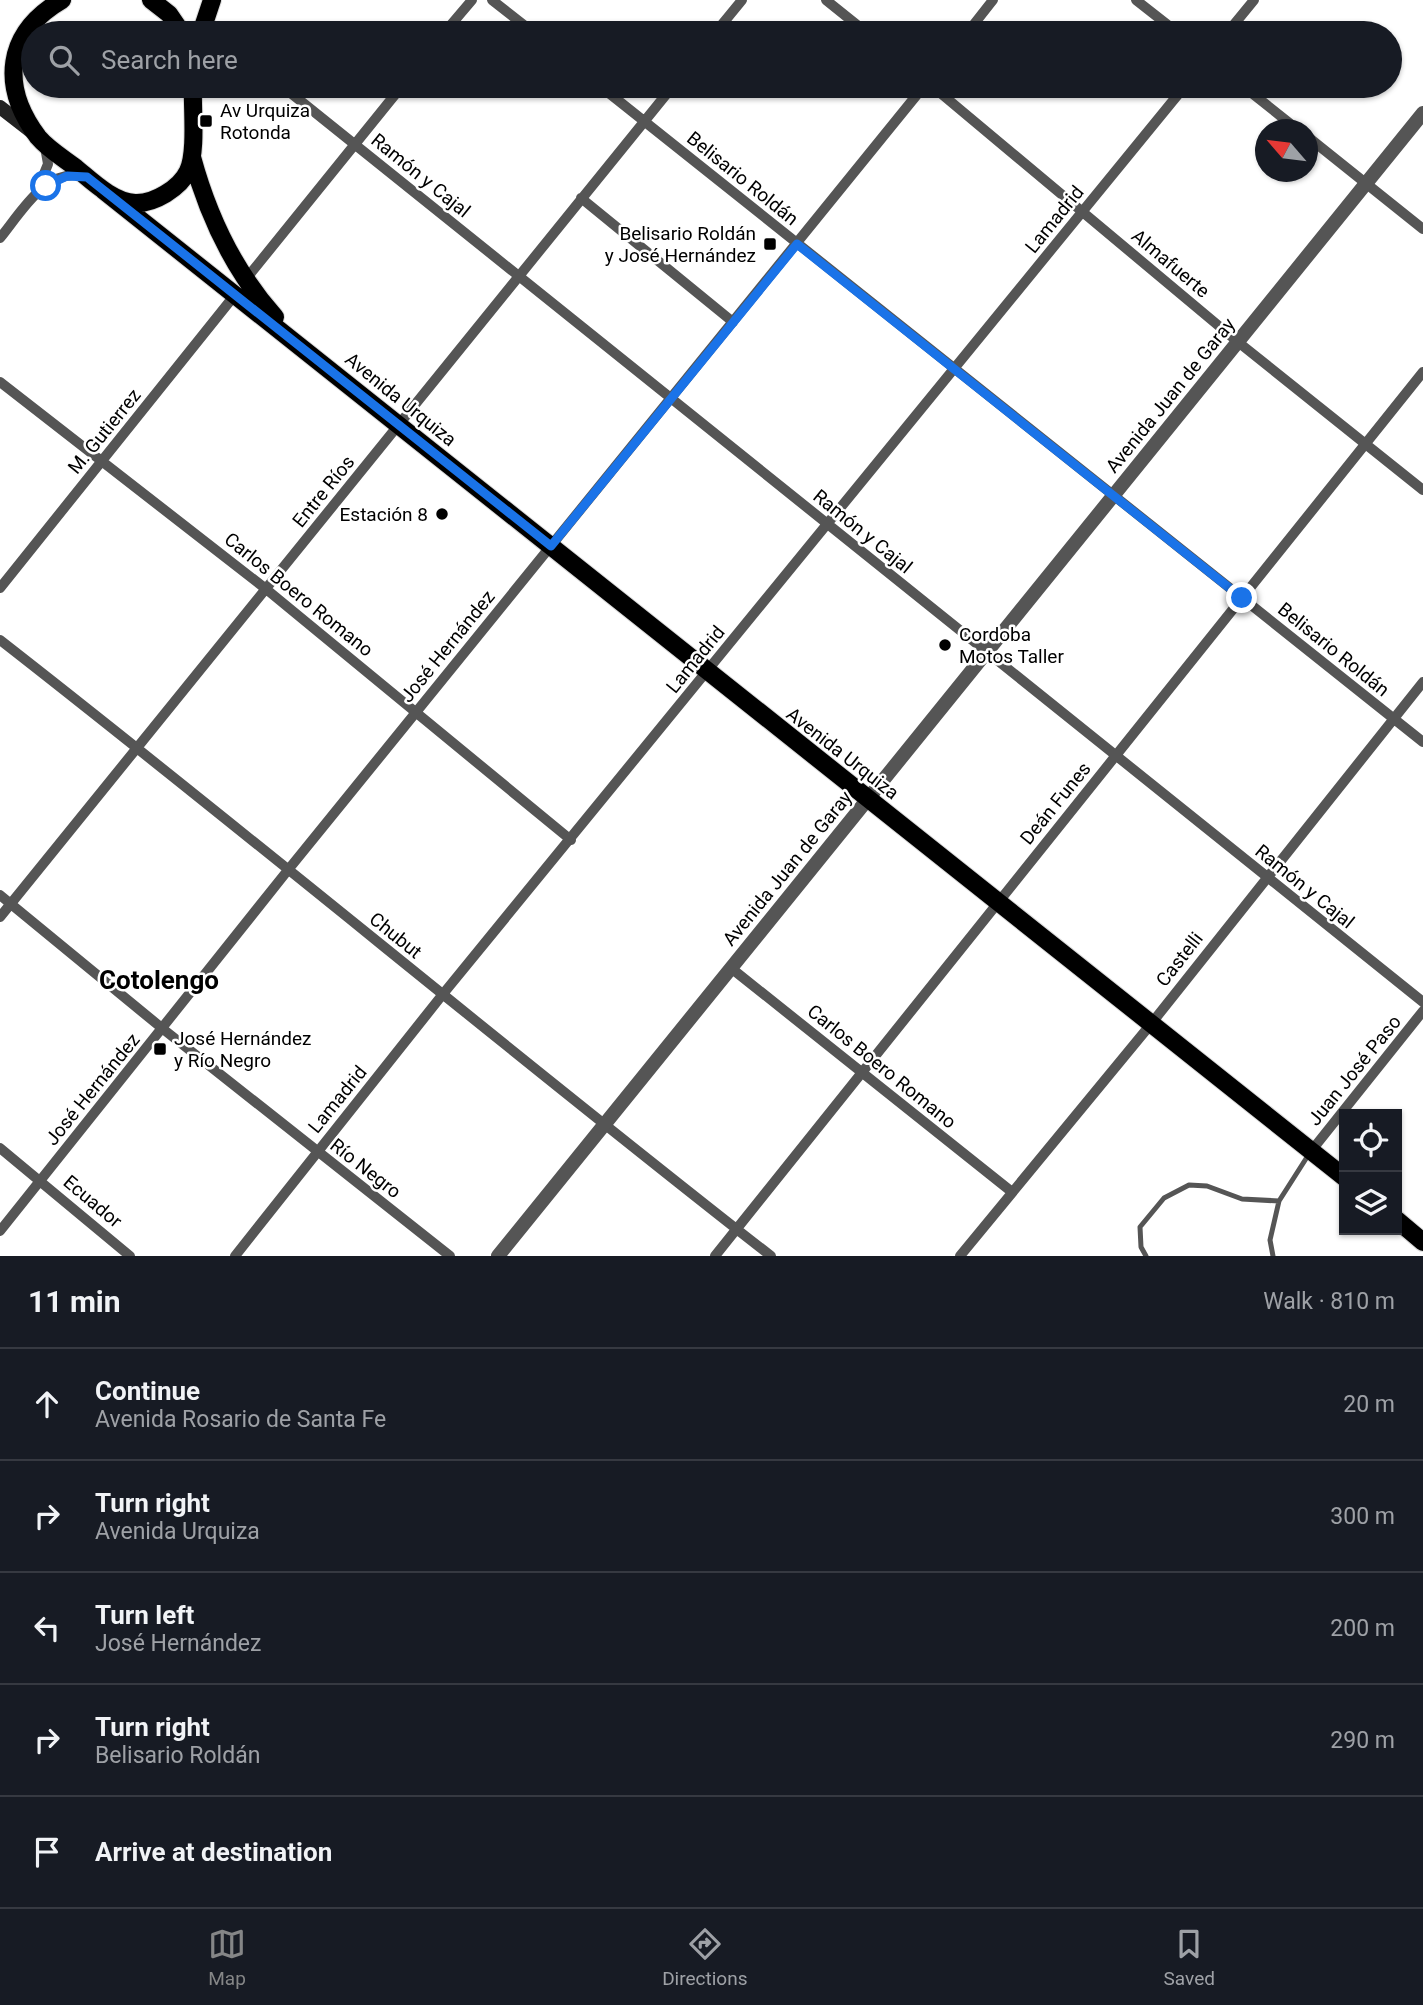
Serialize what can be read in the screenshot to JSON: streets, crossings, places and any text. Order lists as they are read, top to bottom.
{
  "streets": {
    "main road": ["Avenida Urquiza"],
    "street": [
      "Ramón y Cajal",
      "Belisario Roldán",
      "Lamadrid",
      "Almafuerte",
      "Avenida Juan de Garay",
      "M. Gutierrez",
      "Entre Ríos",
      "Carlos Boero Romano",
      "José Hernández",
      "Deán Funes",
      "Chubut",
      "Castelli",
      "Juan José Paso",
      "Río Negro",
      "Ecuador"
    ]
  },
  "crossings": [
    ["Ramón y Cajal", "Lamadrid"],
    ["Ramón y Cajal", "Avenida Juan de Garay"],
    ["Ramón y Cajal", "Entre Ríos"],
    ["Ramón y Cajal", "José Hernández"],
    ["Ramón y Cajal", "Deán Funes"],
    ["Ramón y Cajal", "Castelli"],
    ["Belisario Roldán", "Lamadrid"],
    ["Belisario Roldán", "Avenida Juan de Garay"],
    ["Belisario Roldán", "Entre Ríos"],
    ["Belisario Roldán", "José Hernández"],
    ["Belisario Roldán", "Deán Funes"],
    ["Belisario Roldán", "Castelli"],
    ["Lamadrid", "Almafuerte"],
    ["Lamadrid", "Avenida Urquiza"],
    ["Lamadrid", "Carlos Boero Romano"],
    ["Lamadrid", "Chubut"],
    ["Lamadrid", "Río Negro"],
    ["Almafuerte", "Avenida Juan de Garay"],
    ["Almafuerte", "Deán Funes"],
    ["Avenida Juan de Garay", "Avenida Urquiza"],
    ["Avenida Juan de Garay", "Carlos Boero Romano"],
    ["Avenida Juan de Garay", "Chubut"],
    ["Avenida Urquiza", "M. Gutierrez"],
    ["Avenida Urquiza", "Entre Ríos"],
    ["Avenida Urquiza", "José Hernández"],
    ["Avenida Urquiza", "Deán Funes"],
    ["Avenida Urquiza", "Castelli"],
    ["Avenida Urquiza", "Juan José Paso"],
    ["M. Gutierrez", "Carlos Boero Romano"],
    ["Entre Ríos", "Carlos Boero Romano"],
    ["Entre Ríos", "Chubut"],
    ["Entre Ríos", "Río Negro"],
    ["Carlos Boero Romano", "José Hernández"],
    ["Carlos Boero Romano", "Deán Funes"],
    ["Carlos Boero Romano", "Castelli"],
    ["José Hernández", "Chubut"],
    ["José Hernández", "Río Negro"],
    ["José Hernández", "Ecuador"],
    ["Deán Funes", "Chubut"]
  ],
  "districts": ["Cotolengo"],
  "places": {
    "transit": ["Av Urquiza Rotonda", "Belisario Roldán y José Hernández", "José Hernández y Río Negro"],
    "other": ["Estación 8", "Cordoba Motos Taller"]
  },
  "north": "top left",
  "page": {
    "search": "Search here",
    "heading": ["11 min", "Walk · 810 m"],
    "list": [
      ["Continue", "Avenida Rosario de Santa Fe", "20 m"],
      ["Turn right", "Avenida Urquiza", "300 m"],
      ["Turn left", "José Hernández", "200 m"],
      ["Turn right", "Belisario Roldán", "290 m"],
      "Arrive at destination"
    ],
    "nav": ["Map", "Directions", "Saved"]
  }
}
